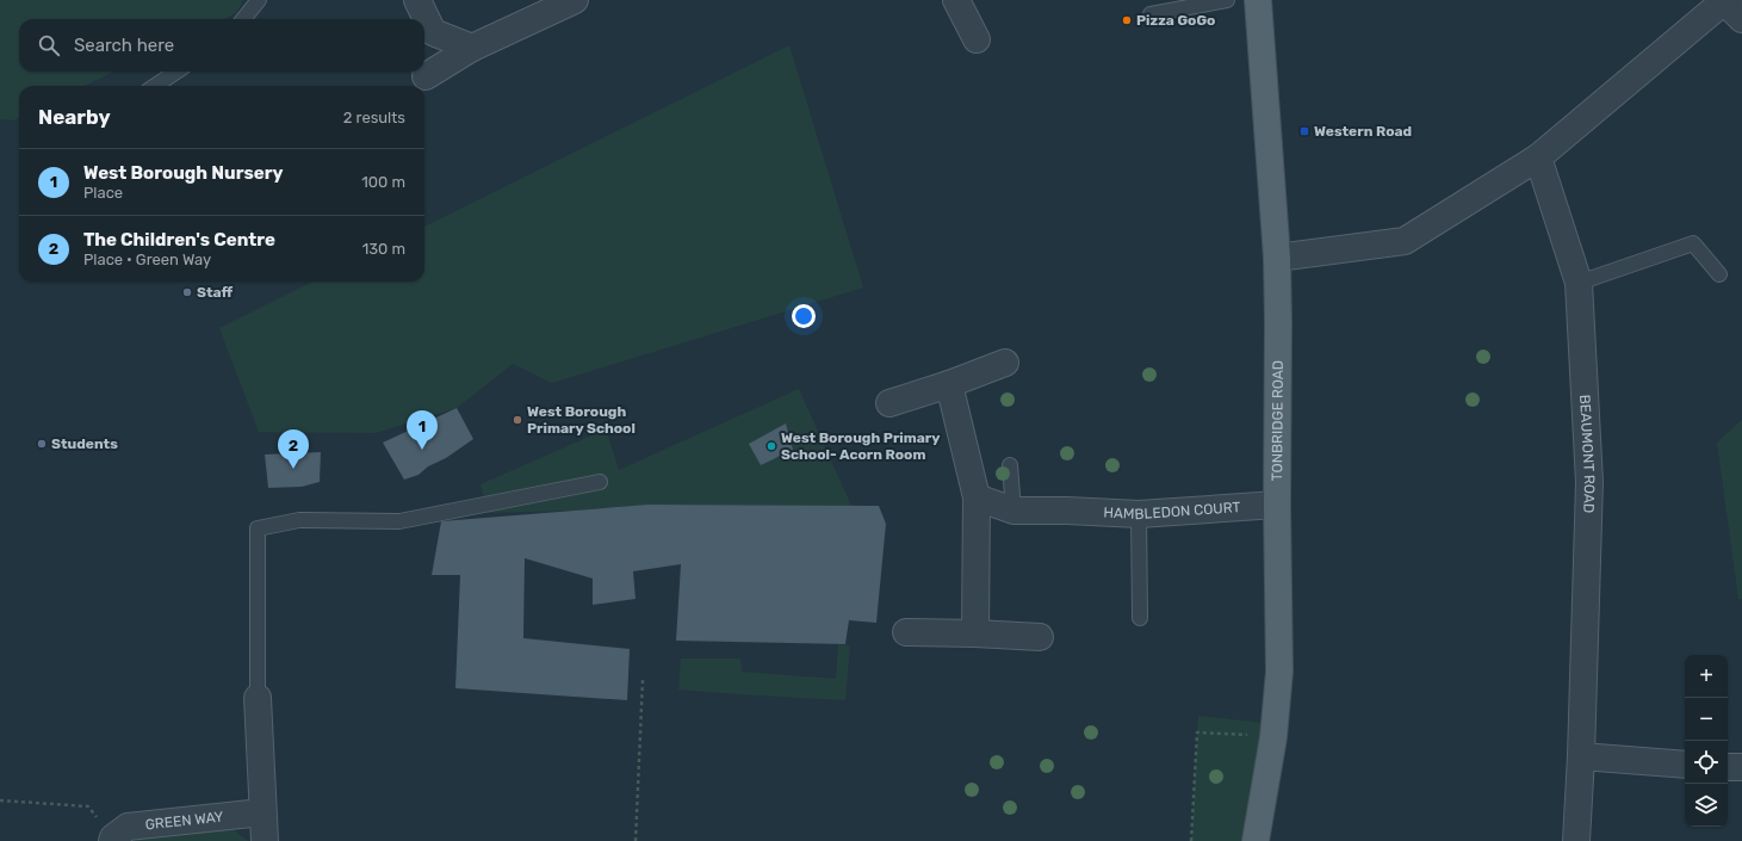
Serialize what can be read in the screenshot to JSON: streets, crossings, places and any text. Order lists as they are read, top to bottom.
{
  "streets": {
    "main road": ["TONBRIDGE ROAD"],
    "street": ["BEAUMONT ROAD", "HAMBLEDON COURT", "GREEN WAY"]
  },
  "crossings": [
    ["TONBRIDGE ROAD", "HAMBLEDON COURT"]
  ],
  "places": {
    "other": [
      "Pizza GoGo",
      "Staff",
      "West Borough Primary School",
      "Students",
      "West Borough Primary School- Acorn Room"
    ],
    "transit": ["Western Road"]
  },
  "page": {
    "search": "Search here",
    "heading": ["Nearby", "2 results"],
    "list": [
      {
        "mark": "1",
        "name": "West Borough Nursery",
        "note": "Place",
        "value": "100 m"
      },
      {
        "mark": "2",
        "name": "The Children's Centre",
        "note": "Place · Green Way",
        "value": "130 m"
      }
    ],
    "pins": ["1", "2"],
    "map_buttons": ["+", "−"]
  }
}
